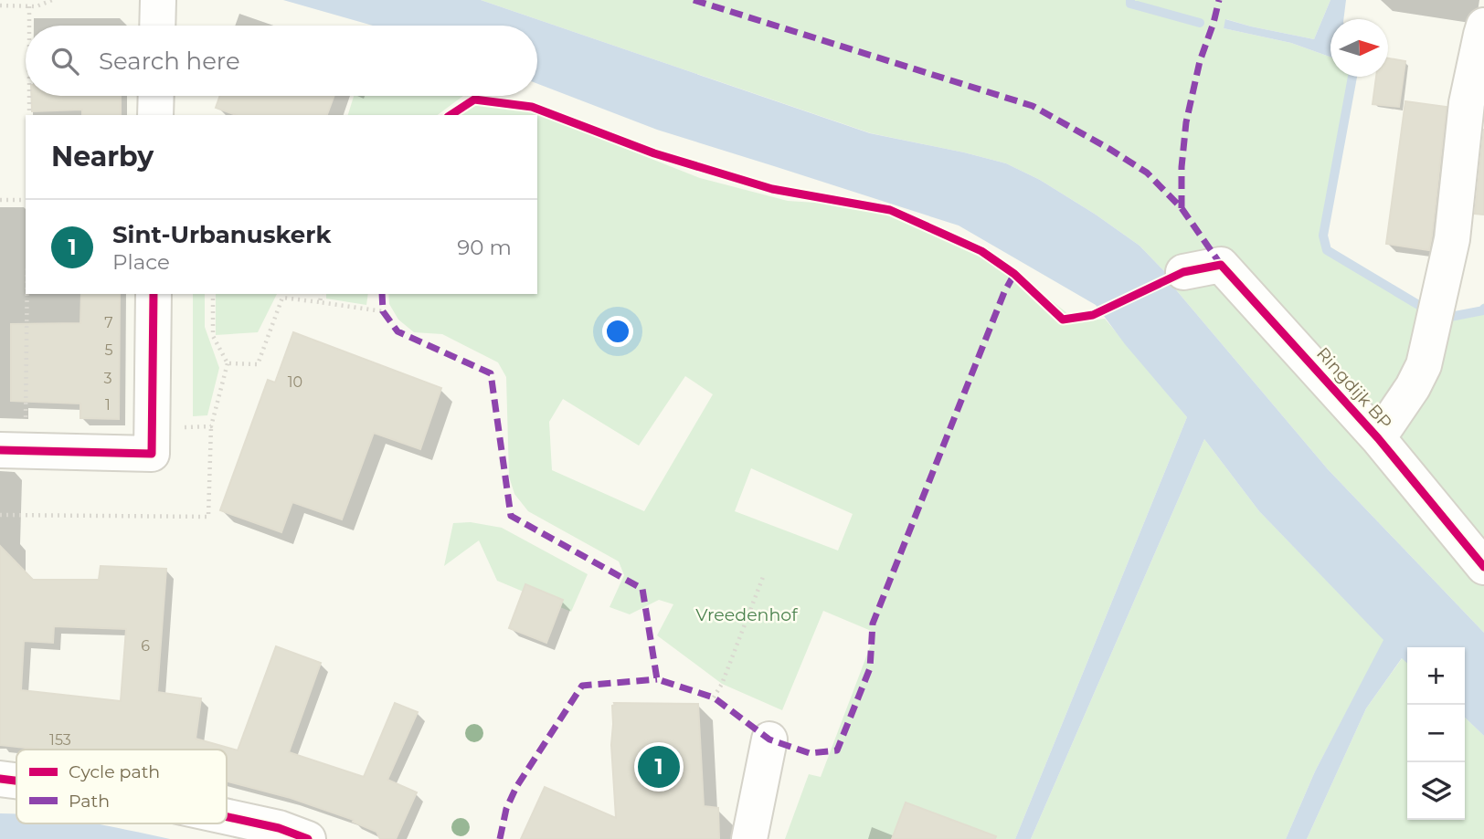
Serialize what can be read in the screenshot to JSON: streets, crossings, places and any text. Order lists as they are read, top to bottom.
{
  "streets": {
    "street": ["Ringdijk BP"]
  },
  "parks": ["Vreedenhof"],
  "house_numbers": [
    "7",
    "5",
    "3",
    "10",
    "1",
    "6",
    "153"
  ],
  "legend": ["Cycle path", "Path"],
  "north": "right",
  "page": {
    "search": "Search here",
    "heading": "Nearby",
    "list": [
      {
        "mark": "1",
        "name": "Sint-Urbanuskerk",
        "note": "Place",
        "value": "90 m"
      }
    ],
    "map_buttons": ["+", "−"],
    "pins": "1"
  }
}
